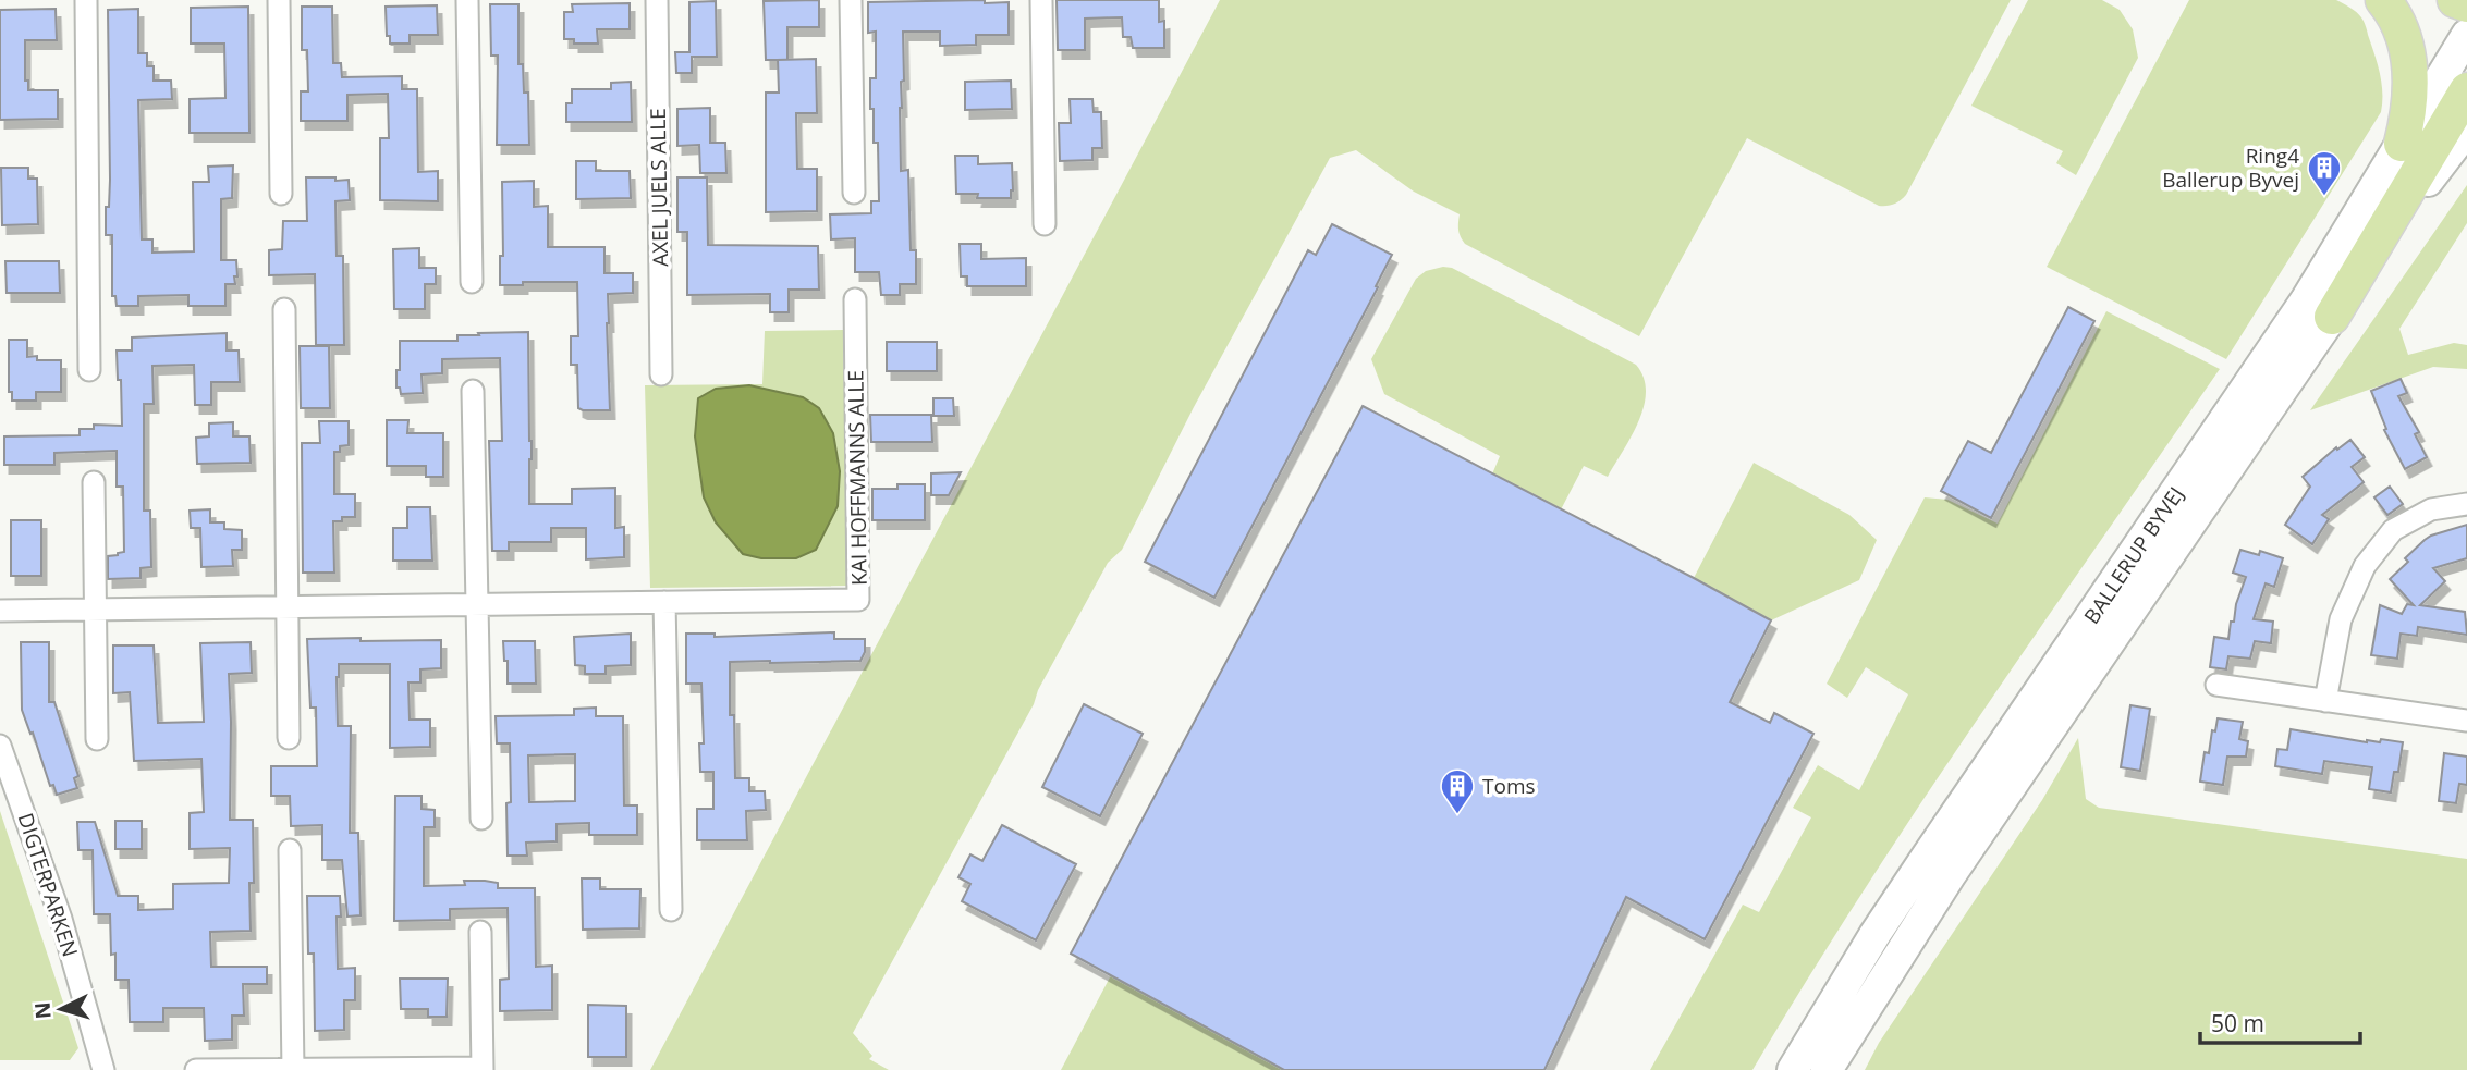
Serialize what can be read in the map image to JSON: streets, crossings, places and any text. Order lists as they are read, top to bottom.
{
  "streets": {
    "main road": ["BALLERUP BYVEJ"],
    "street": ["AXEL JUELS ALLE", "KAI HOFFMANNS ALLE", "DIGTERPARKEN"]
  },
  "places": {
    "building": ["Ring4 Ballerup Byvej", "Toms"]
  },
  "scale_bar": "50 m",
  "north": "left"
}
